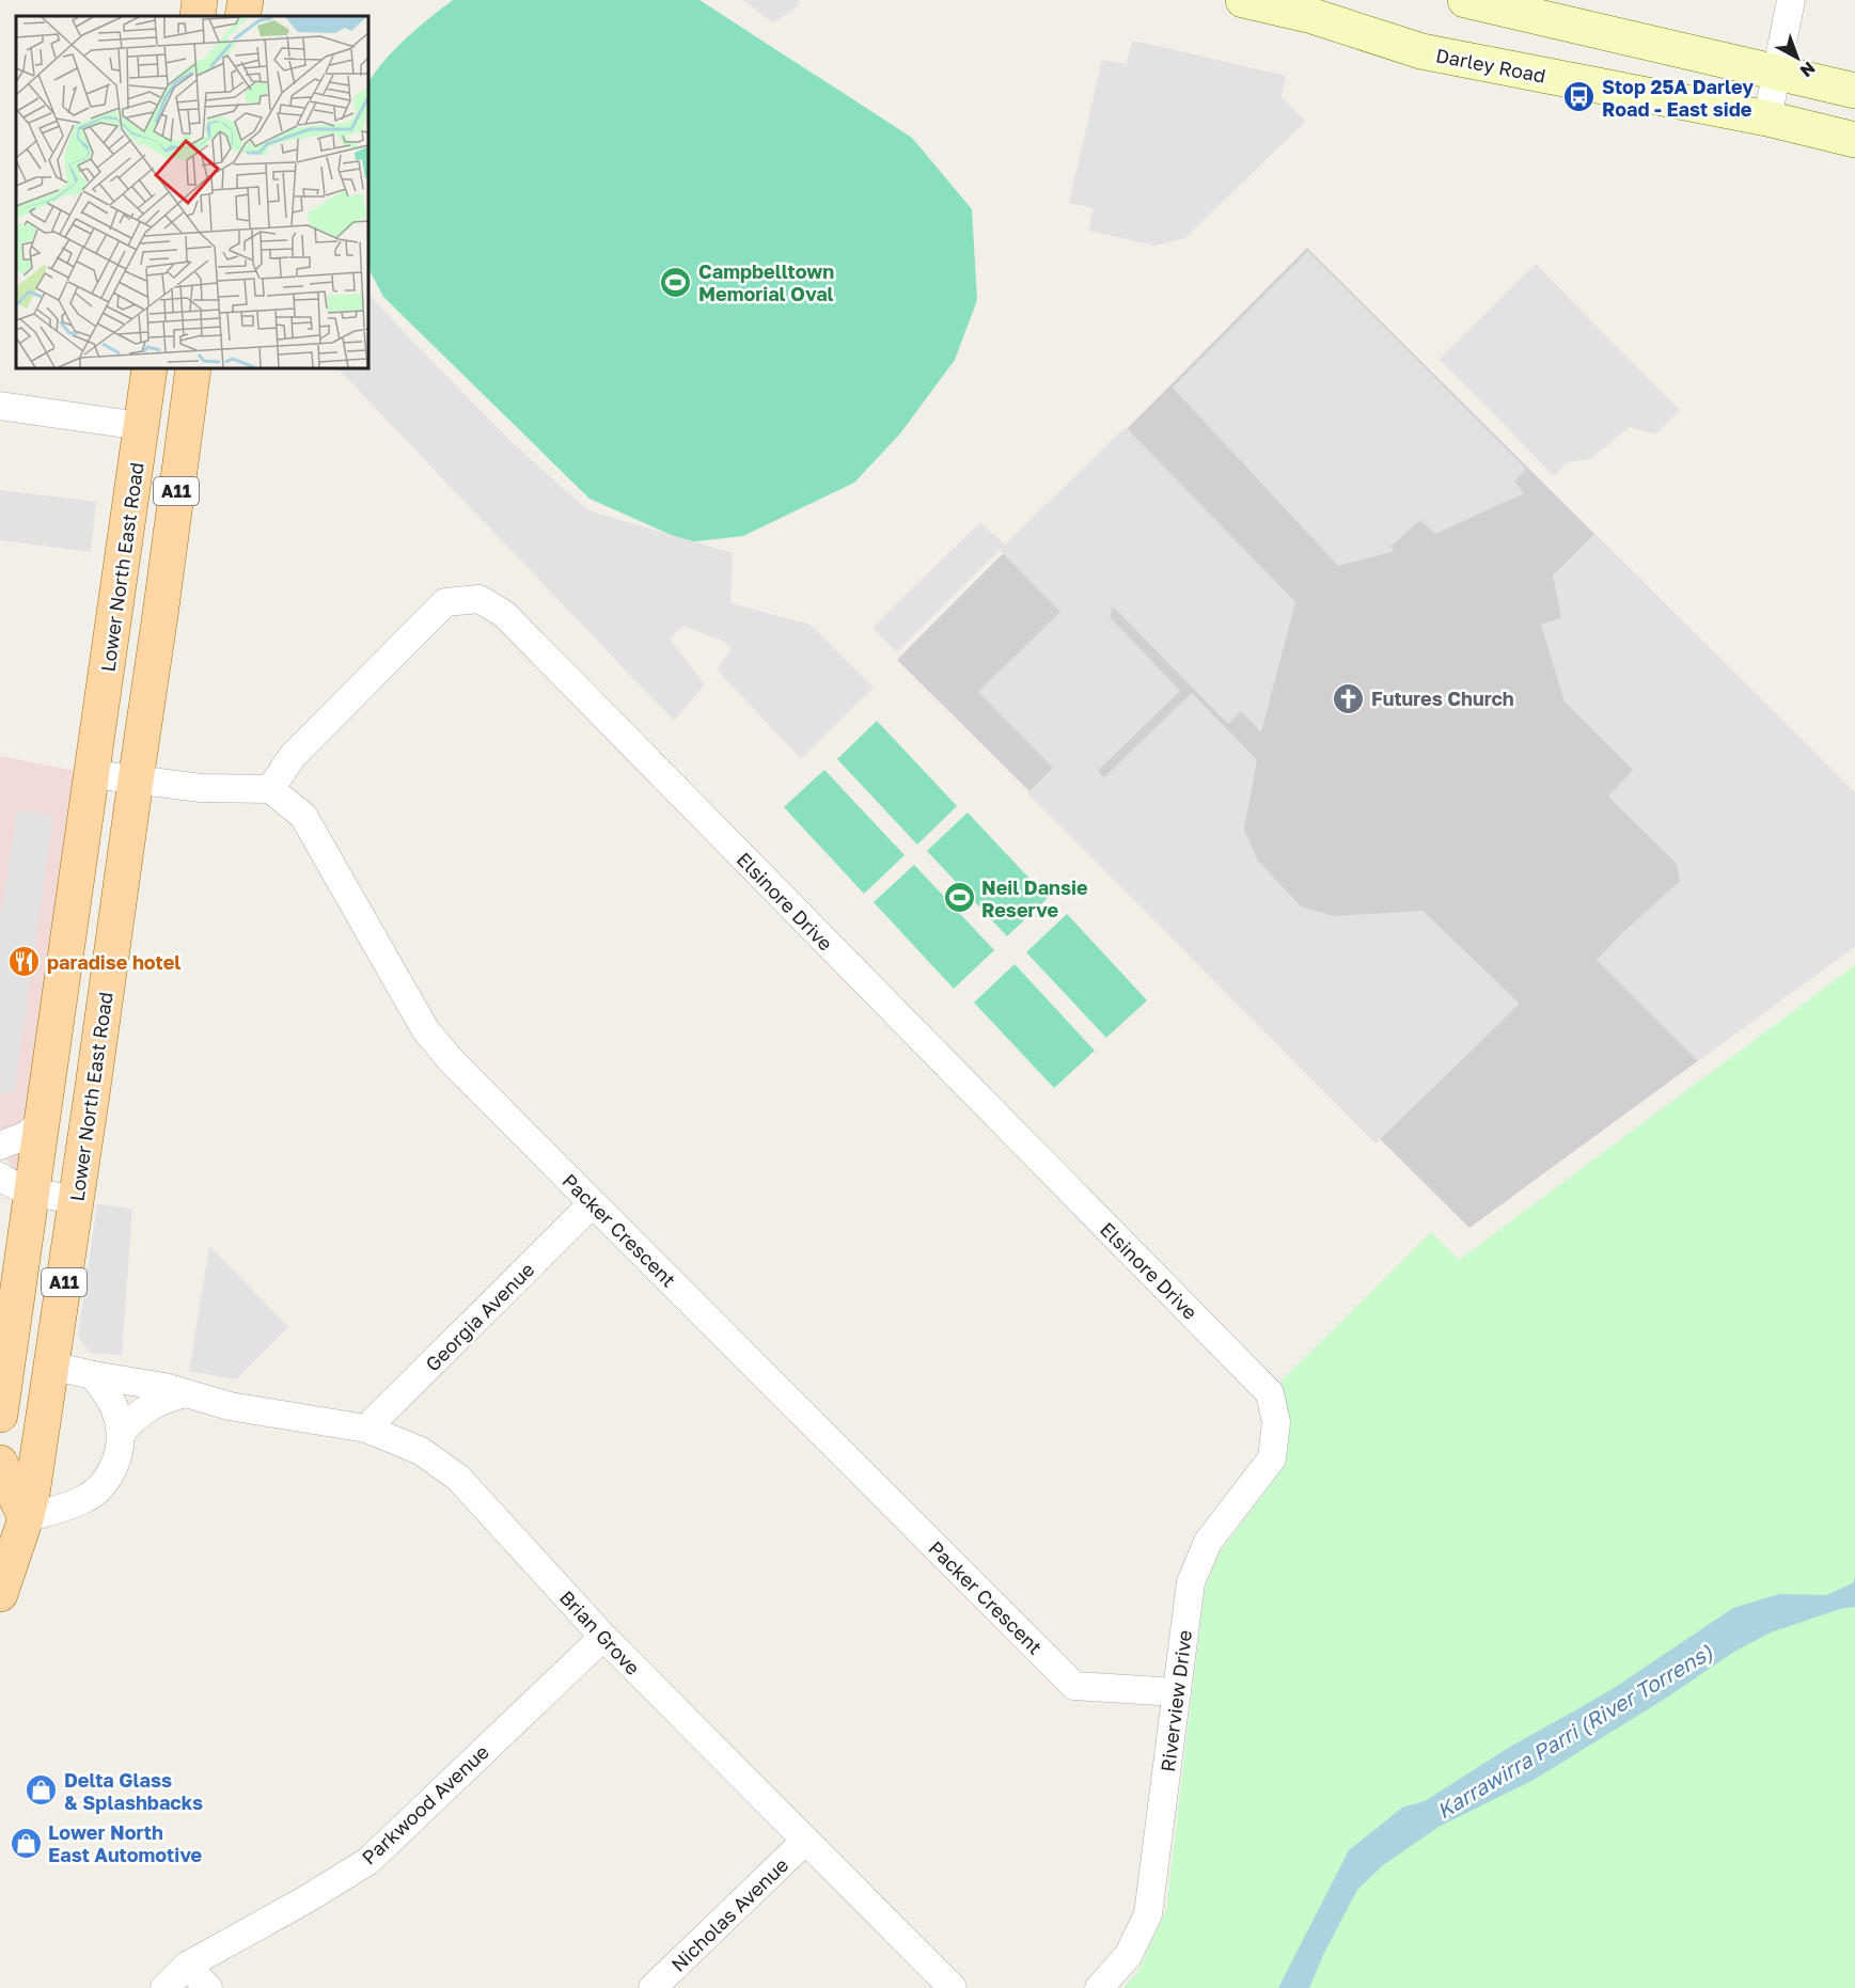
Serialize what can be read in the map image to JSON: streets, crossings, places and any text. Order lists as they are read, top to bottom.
{
  "streets": {
    "main road": ["Darley Road", "A11", "Lower North East Road"],
    "street": [
      "Elsinore Drive",
      "Packer Crescent",
      "Georgia Avenue",
      "Brian Grove",
      "Riverview Drive",
      "Parkwood Avenue",
      "Nicholas Avenue"
    ]
  },
  "crossings": [
    ["Lower North East Road", "Brian Grove"],
    ["Elsinore Drive", "Packer Crescent"],
    ["Elsinore Drive", "Riverview Drive"],
    ["Packer Crescent", "Georgia Avenue"],
    ["Packer Crescent", "Riverview Drive"],
    ["Georgia Avenue", "Brian Grove"],
    ["Brian Grove", "Parkwood Avenue"],
    ["Brian Grove", "Nicholas Avenue"]
  ],
  "water": ["Karrawirra Parri (River Torrens)"],
  "places": {
    "bus stop": ["Stop 25A Darley Road - East side"],
    "sports": ["Campbelltown Memorial Oval", "Neil Dansie Reserve"],
    "church": ["Futures Church"],
    "restaurant": ["paradise hotel"],
    "shop": ["Delta Glass & Splashbacks", "Lower North East Automotive"]
  },
  "north": "bottom right"
}
